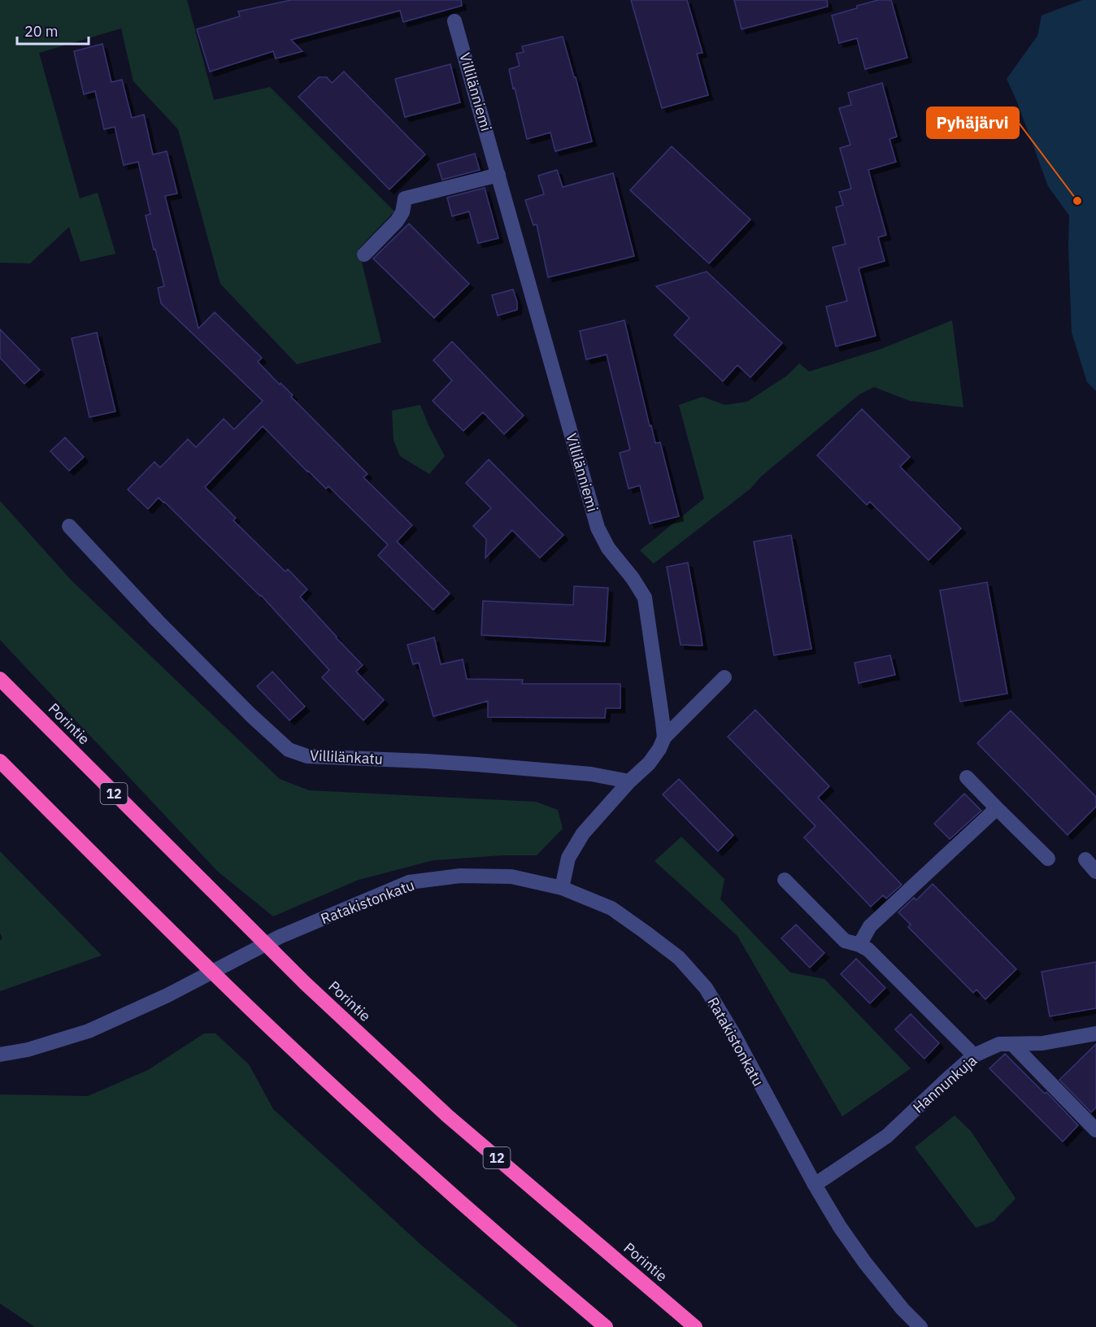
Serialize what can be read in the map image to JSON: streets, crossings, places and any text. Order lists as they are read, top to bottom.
{
  "streets": {
    "highway": ["Porintie", "12"],
    "street": [
      "Villilänniemi",
      "Villilänkatu",
      "Ratakistonkatu",
      "Hannunkuja"
    ]
  },
  "crossings": [
    ["Ratakistonkatu", "Hannunkuja"]
  ],
  "places": ["Pyhäjärvi"],
  "scale_bar": "20 m"
}
